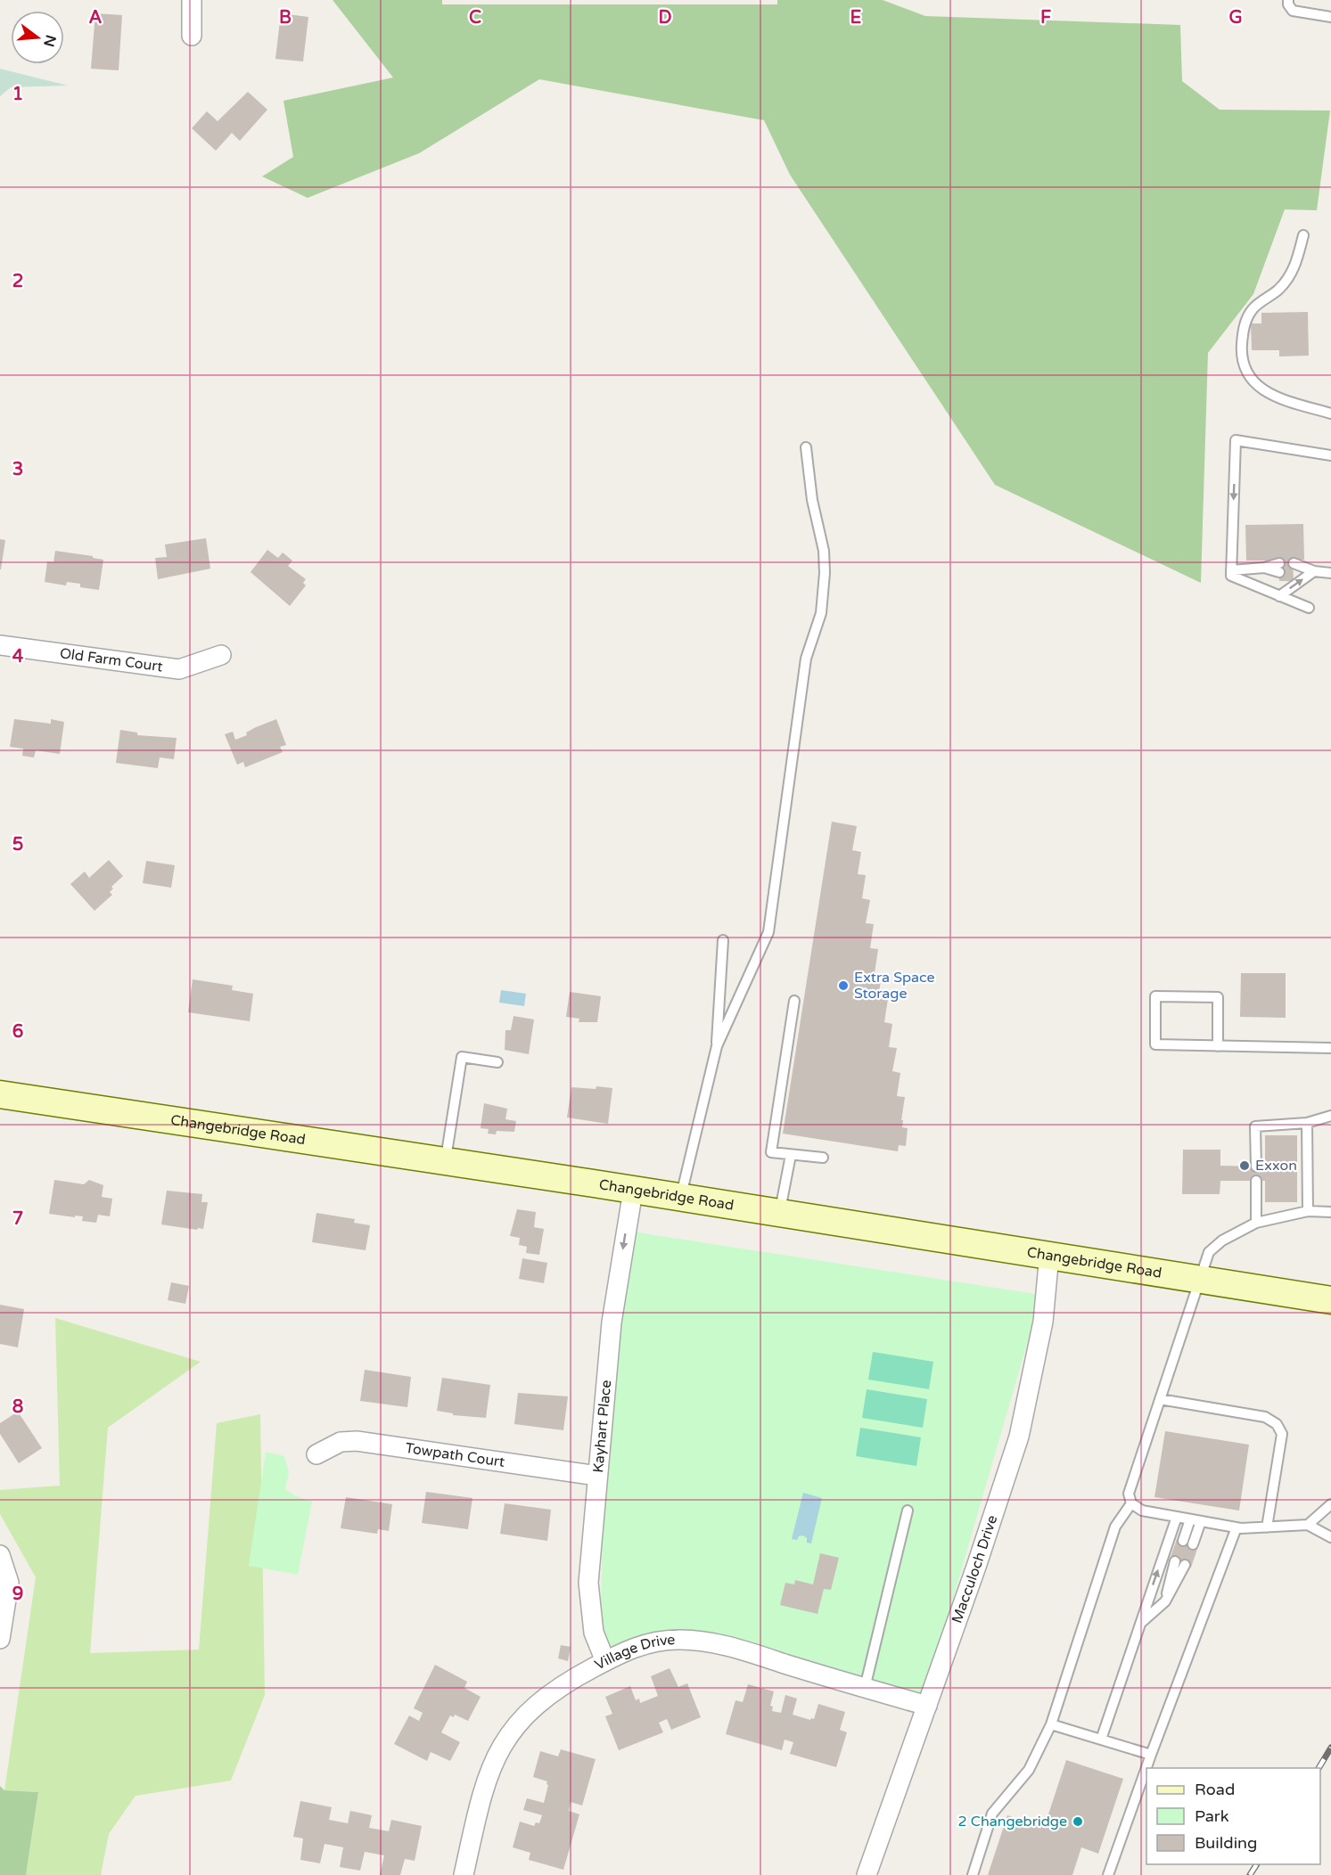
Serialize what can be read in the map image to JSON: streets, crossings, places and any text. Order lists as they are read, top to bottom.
{
  "streets": {
    "main road": ["Changebridge Road"],
    "street": [
      "Old Farm Court",
      "Kayhart Place",
      "Towpath Court",
      "Macculoch Drive",
      "Village Drive"
    ]
  },
  "crossings": [
    ["Changebridge Road", "Kayhart Place"],
    ["Changebridge Road", "Macculoch Drive"],
    ["Kayhart Place", "Towpath Court"],
    ["Kayhart Place", "Village Drive"],
    ["Macculoch Drive", "Village Drive"]
  ],
  "one_way": ["Kayhart Place"],
  "places": ["Extra Space Storage", "Exxon", "2 Changebridge"],
  "legend": ["Road", "Park", "Building"],
  "north": "right",
  "grid": {
    "columns": [
      "A",
      "B",
      "C",
      "D",
      "E",
      "F",
      "G"
    ],
    "rows": [
      "1",
      "2",
      "3",
      "4",
      "5",
      "6",
      "7",
      "8",
      "9"
    ]
  }
}
